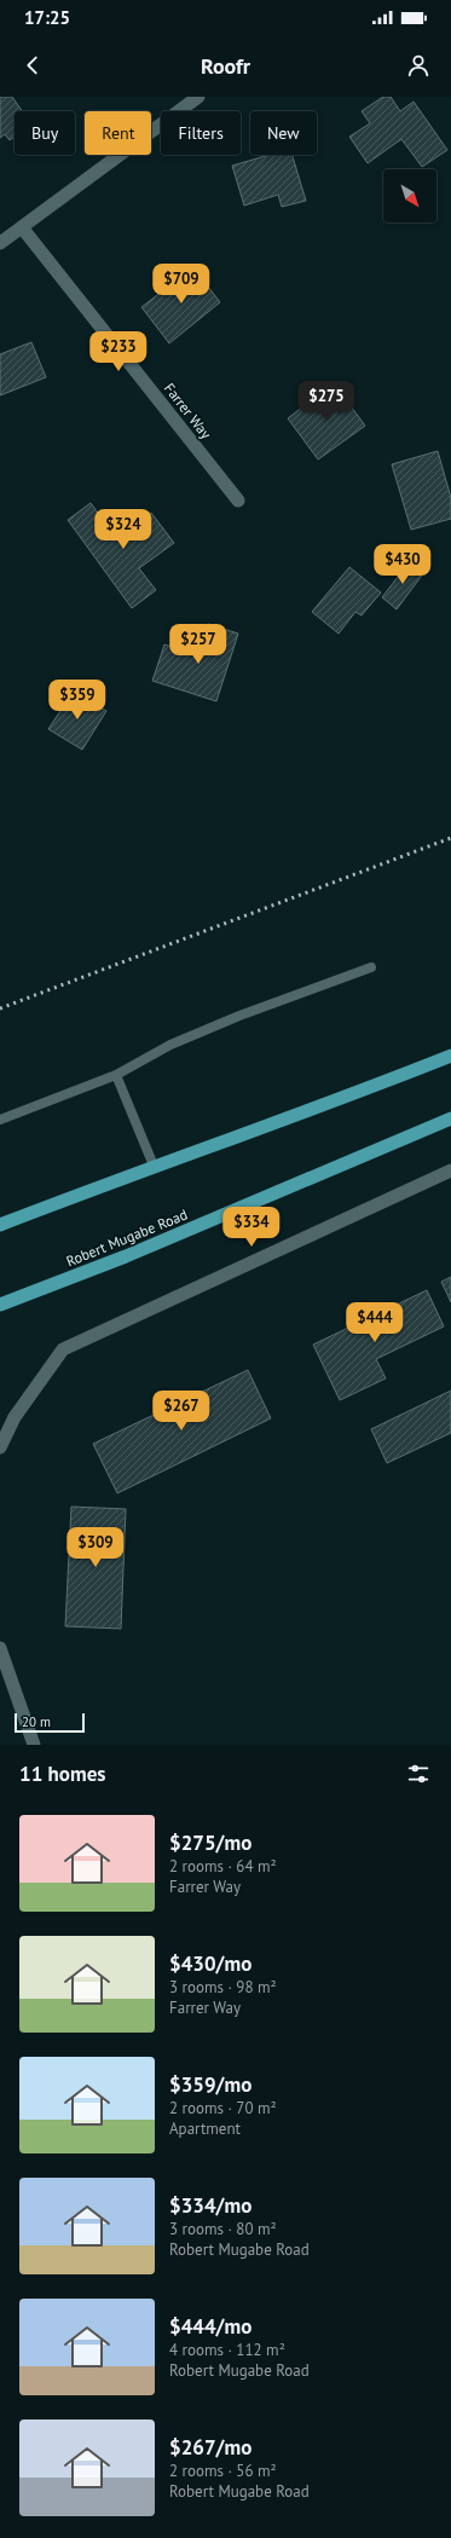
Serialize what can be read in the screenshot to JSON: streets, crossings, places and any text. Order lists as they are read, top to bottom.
{
  "streets": {
    "main road": ["Robert Mugabe Road"],
    "street": ["Farrer Way"]
  },
  "scale_bar": "20 m",
  "north": "bottom right",
  "page": {
    "status": "17:25",
    "header": "Roofr",
    "chip": [
      "Buy",
      "Rent",
      "Filters",
      "New"
    ],
    "price": [
      "$709",
      "$233",
      "$275",
      "$324",
      "$430",
      "$257",
      "$359",
      "$334",
      "$444",
      "$267",
      "$309"
    ],
    "scale": "20 m",
    "heading": "11 homes",
    "list": [
      {
        "name": "$275/mo",
        "note": "2 rooms · 64 m² · Farrer Way"
      },
      {
        "name": "$430/mo",
        "note": "3 rooms · 98 m² · Farrer Way"
      },
      {
        "name": "$359/mo",
        "note": "2 rooms · 70 m² · Apartment"
      },
      {
        "name": "$334/mo",
        "note": "3 rooms · 80 m² · Robert Mugabe Road"
      },
      {
        "name": "$444/mo",
        "note": "4 rooms · 112 m² · Robert Mugabe Road"
      },
      {
        "name": "$267/mo",
        "note": "2 rooms · 56 m² · Robert Mugabe Road"
      }
    ]
  }
}
